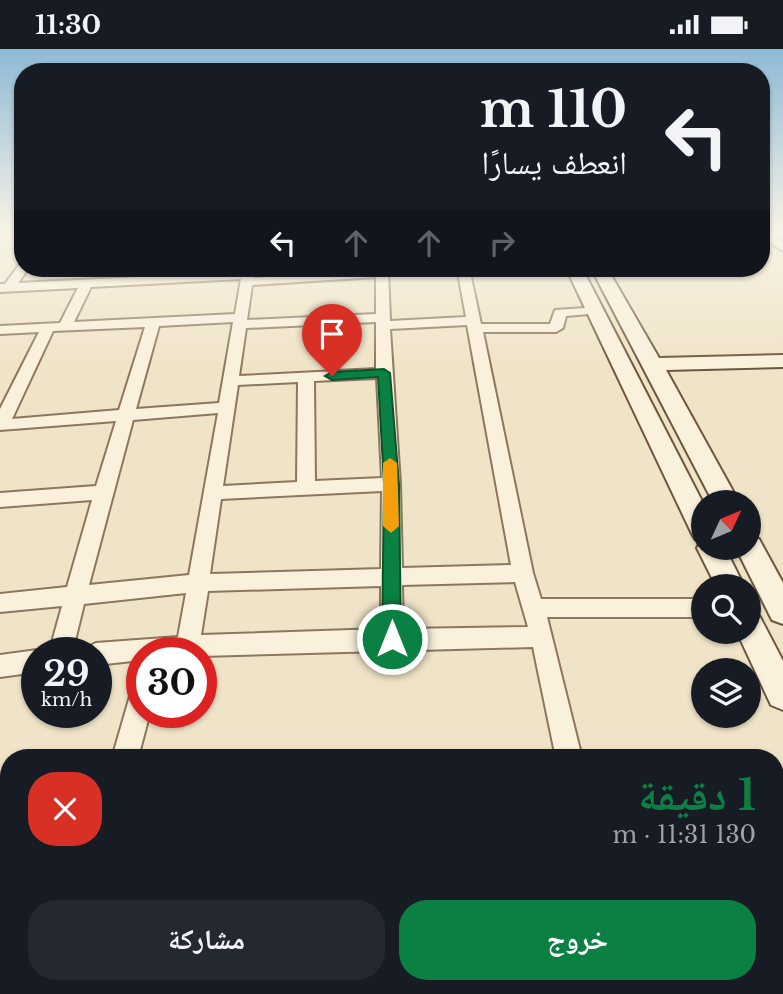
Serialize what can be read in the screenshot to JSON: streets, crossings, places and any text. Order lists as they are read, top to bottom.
{
  "north": "top right",
  "page": {
    "status": "11:30",
    "turn": ["110 m", "انعطف يسارًا"],
    "speed": "29 km/h",
    "limit": "30",
    "heading": ["1 دقيقة", "130 m · 11:31"],
    "buttons": ["خروج", "مشاركة"]
  }
}
